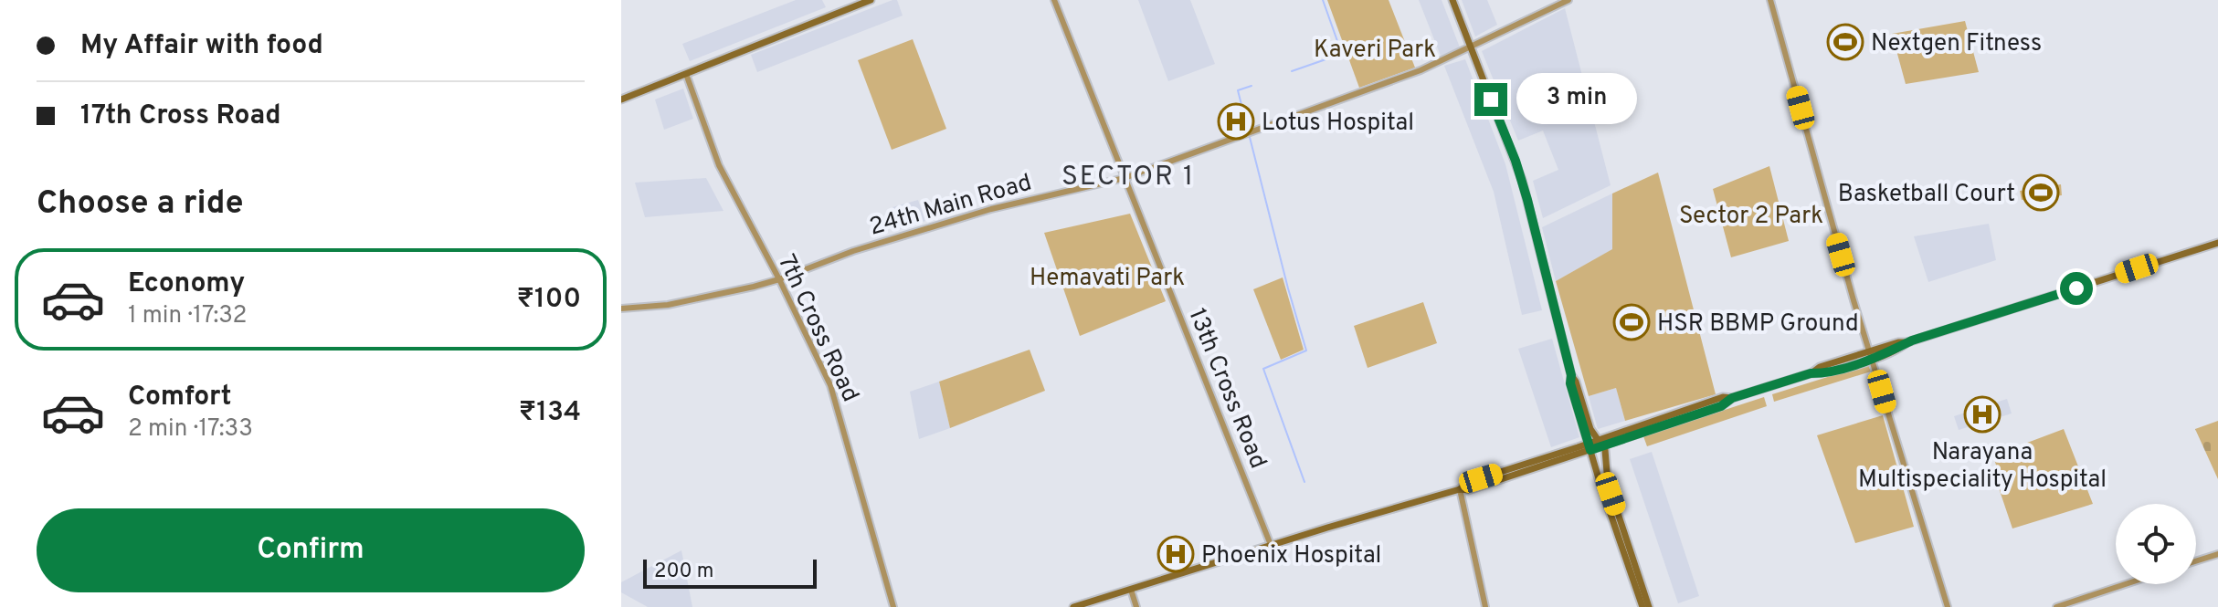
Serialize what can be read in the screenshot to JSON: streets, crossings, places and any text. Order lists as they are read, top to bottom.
{
  "streets": {
    "street": ["24th Main Road", "7th Cross Road", "13th Cross Road"]
  },
  "crossings": [
    ["24th Main Road", "7th Cross Road"],
    ["24th Main Road", "13th Cross Road"]
  ],
  "districts": ["SECTOR 1"],
  "parks": ["Kaveri Park", "Sector 2 Park", "Hemavati Park"],
  "places": {
    "sports": ["Nextgen Fitness", "Basketball Court", "HSR BBMP Ground"],
    "hospital": ["Lotus Hospital", "Narayana Multispeciality Hospital", "Phoenix Hospital"]
  },
  "scale_bar": "200 m",
  "page": {
    "banner": ["My Affair with food", "17th Cross Road"],
    "bubble": "3 min",
    "heading": "Choose a ride",
    "list": [
      {
        "name": "Economy",
        "note": "1 min · 17:32",
        "value": "₹100"
      },
      {
        "name": "Comfort",
        "note": "2 min · 17:33",
        "value": "₹134"
      }
    ],
    "buttons": "Confirm",
    "scale": "200 m"
  }
}
